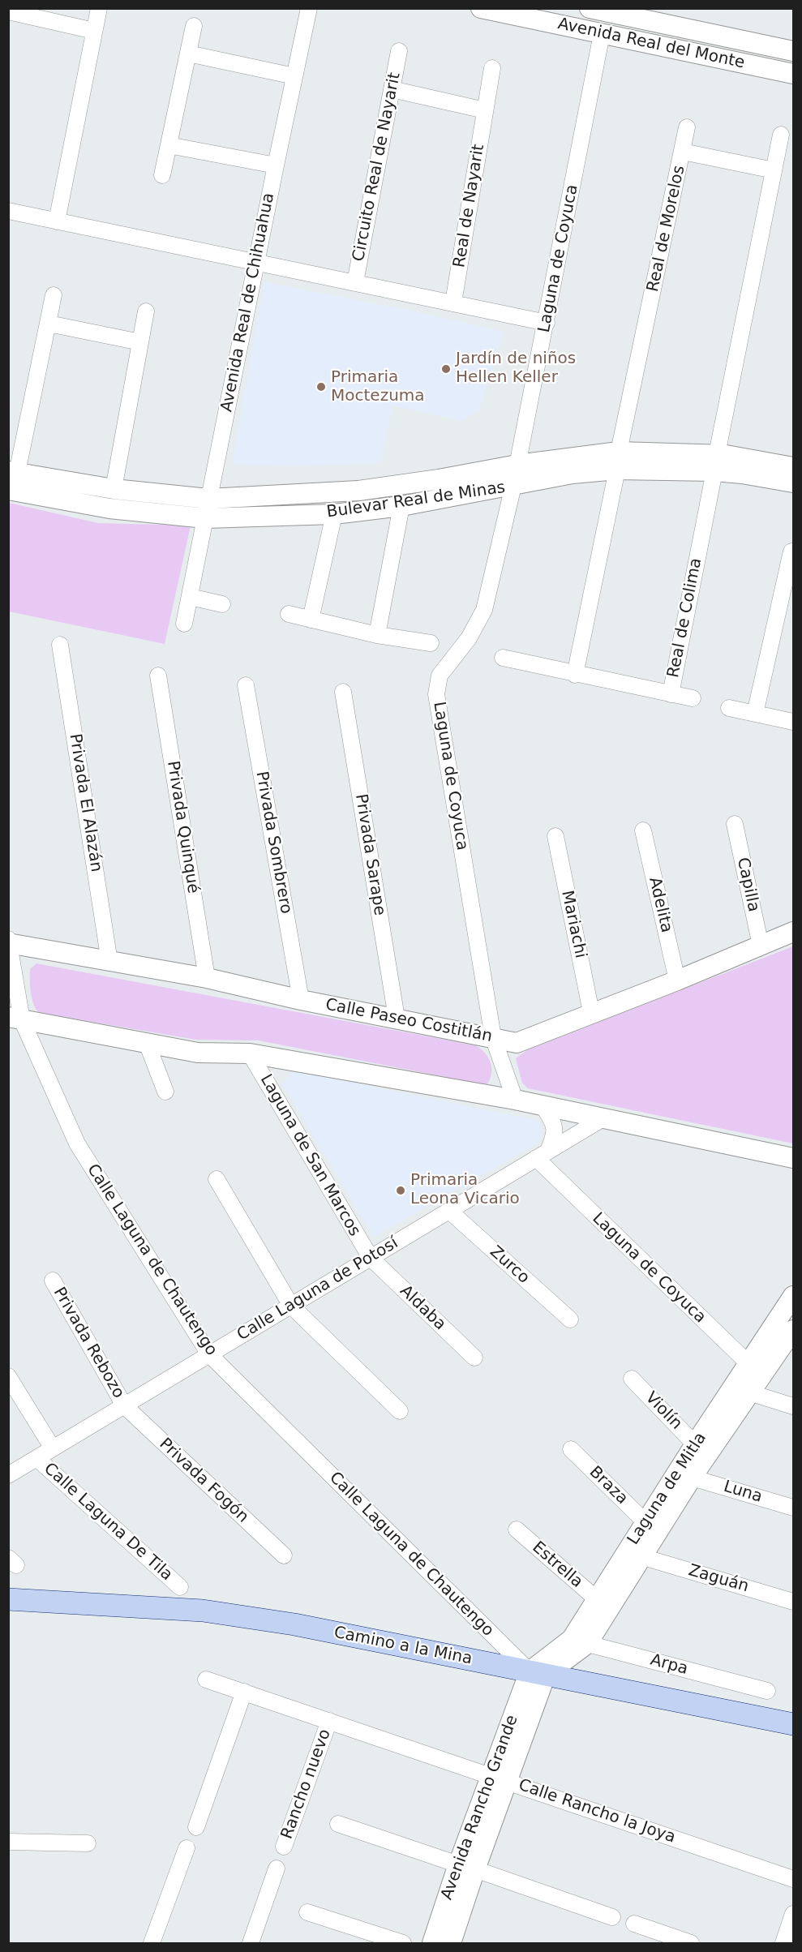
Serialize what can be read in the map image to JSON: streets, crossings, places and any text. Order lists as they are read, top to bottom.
{
  "streets": {
    "main road": ["Camino a la Mina"],
    "street": [
      "Avenida Real del Monte",
      "Circuito Real de Nayarit",
      "Real de Nayarit",
      "Real de Morelos",
      "Laguna de Coyuca",
      "Avenida Real de Chihuahua",
      "Bulevar Real de Minas",
      "Real de Colima",
      "Privada El Alazán",
      "Privada Quinqué",
      "Privada Sombrero",
      "Privada Sarape",
      "Capilla",
      "Adelita",
      "Mariachi",
      "Calle Paseo Costitlán",
      "Laguna de San Marcos",
      "Calle Laguna de Chautengo",
      "Zurco",
      "Calle Laguna de Potosí",
      "Aldaba",
      "Privada Rebozo",
      "Violín",
      "Privada Fogón",
      "Braza",
      "Laguna de Mitla",
      "Luna",
      "Calle Laguna De Tila",
      "Estrella",
      "Zaguán",
      "Arpa",
      "Rancho nuevo",
      "Avenida Rancho Grande",
      "Calle Rancho la Joya"
    ]
  },
  "crossings": [
    ["Avenida Real del Monte", "Laguna de Coyuca"],
    ["Real de Morelos", "Bulevar Real de Minas"],
    ["Laguna de Coyuca", "Bulevar Real de Minas"],
    ["Laguna de Coyuca", "Calle Paseo Costitlán"],
    ["Laguna de Coyuca", "Calle Laguna de Potosí"],
    ["Laguna de Coyuca", "Laguna de Mitla"],
    ["Avenida Real de Chihuahua", "Bulevar Real de Minas"],
    ["Bulevar Real de Minas", "Real de Colima"],
    ["Privada El Alazán", "Calle Paseo Costitlán"],
    ["Privada Quinqué", "Calle Paseo Costitlán"],
    ["Privada Sombrero", "Calle Paseo Costitlán"],
    ["Privada Sarape", "Calle Paseo Costitlán"],
    ["Capilla", "Calle Paseo Costitlán"],
    ["Adelita", "Calle Paseo Costitlán"],
    ["Mariachi", "Calle Paseo Costitlán"],
    ["Calle Paseo Costitlán", "Calle Laguna de Chautengo"],
    ["Laguna de San Marcos", "Calle Laguna de Potosí"],
    ["Laguna de San Marcos", "Aldaba"],
    ["Calle Laguna de Chautengo", "Calle Laguna de Potosí"],
    ["Calle Laguna de Chautengo", "Laguna de Mitla"],
    ["Calle Laguna de Chautengo", "Camino a la Mina"],
    ["Calle Laguna de Chautengo", "Avenida Rancho Grande"],
    ["Zurco", "Calle Laguna de Potosí"],
    ["Calle Laguna de Potosí", "Aldaba"],
    ["Calle Laguna de Potosí", "Privada Rebozo"],
    ["Calle Laguna de Potosí", "Privada Fogón"],
    ["Calle Laguna de Potosí", "Calle Laguna De Tila"],
    ["Privada Rebozo", "Privada Fogón"],
    ["Violín", "Laguna de Mitla"],
    ["Braza", "Laguna de Mitla"],
    ["Laguna de Mitla", "Luna"],
    ["Laguna de Mitla", "Estrella"],
    ["Laguna de Mitla", "Zaguán"],
    ["Laguna de Mitla", "Camino a la Mina"],
    ["Laguna de Mitla", "Arpa"],
    ["Laguna de Mitla", "Avenida Rancho Grande"],
    ["Camino a la Mina", "Avenida Rancho Grande"],
    ["Rancho nuevo", "Calle Rancho la Joya"],
    ["Avenida Rancho Grande", "Calle Rancho la Joya"]
  ],
  "places": ["Jardín de niños Hellen Keller", "Primaria Moctezuma", "Primaria Leona Vicario"]
}
